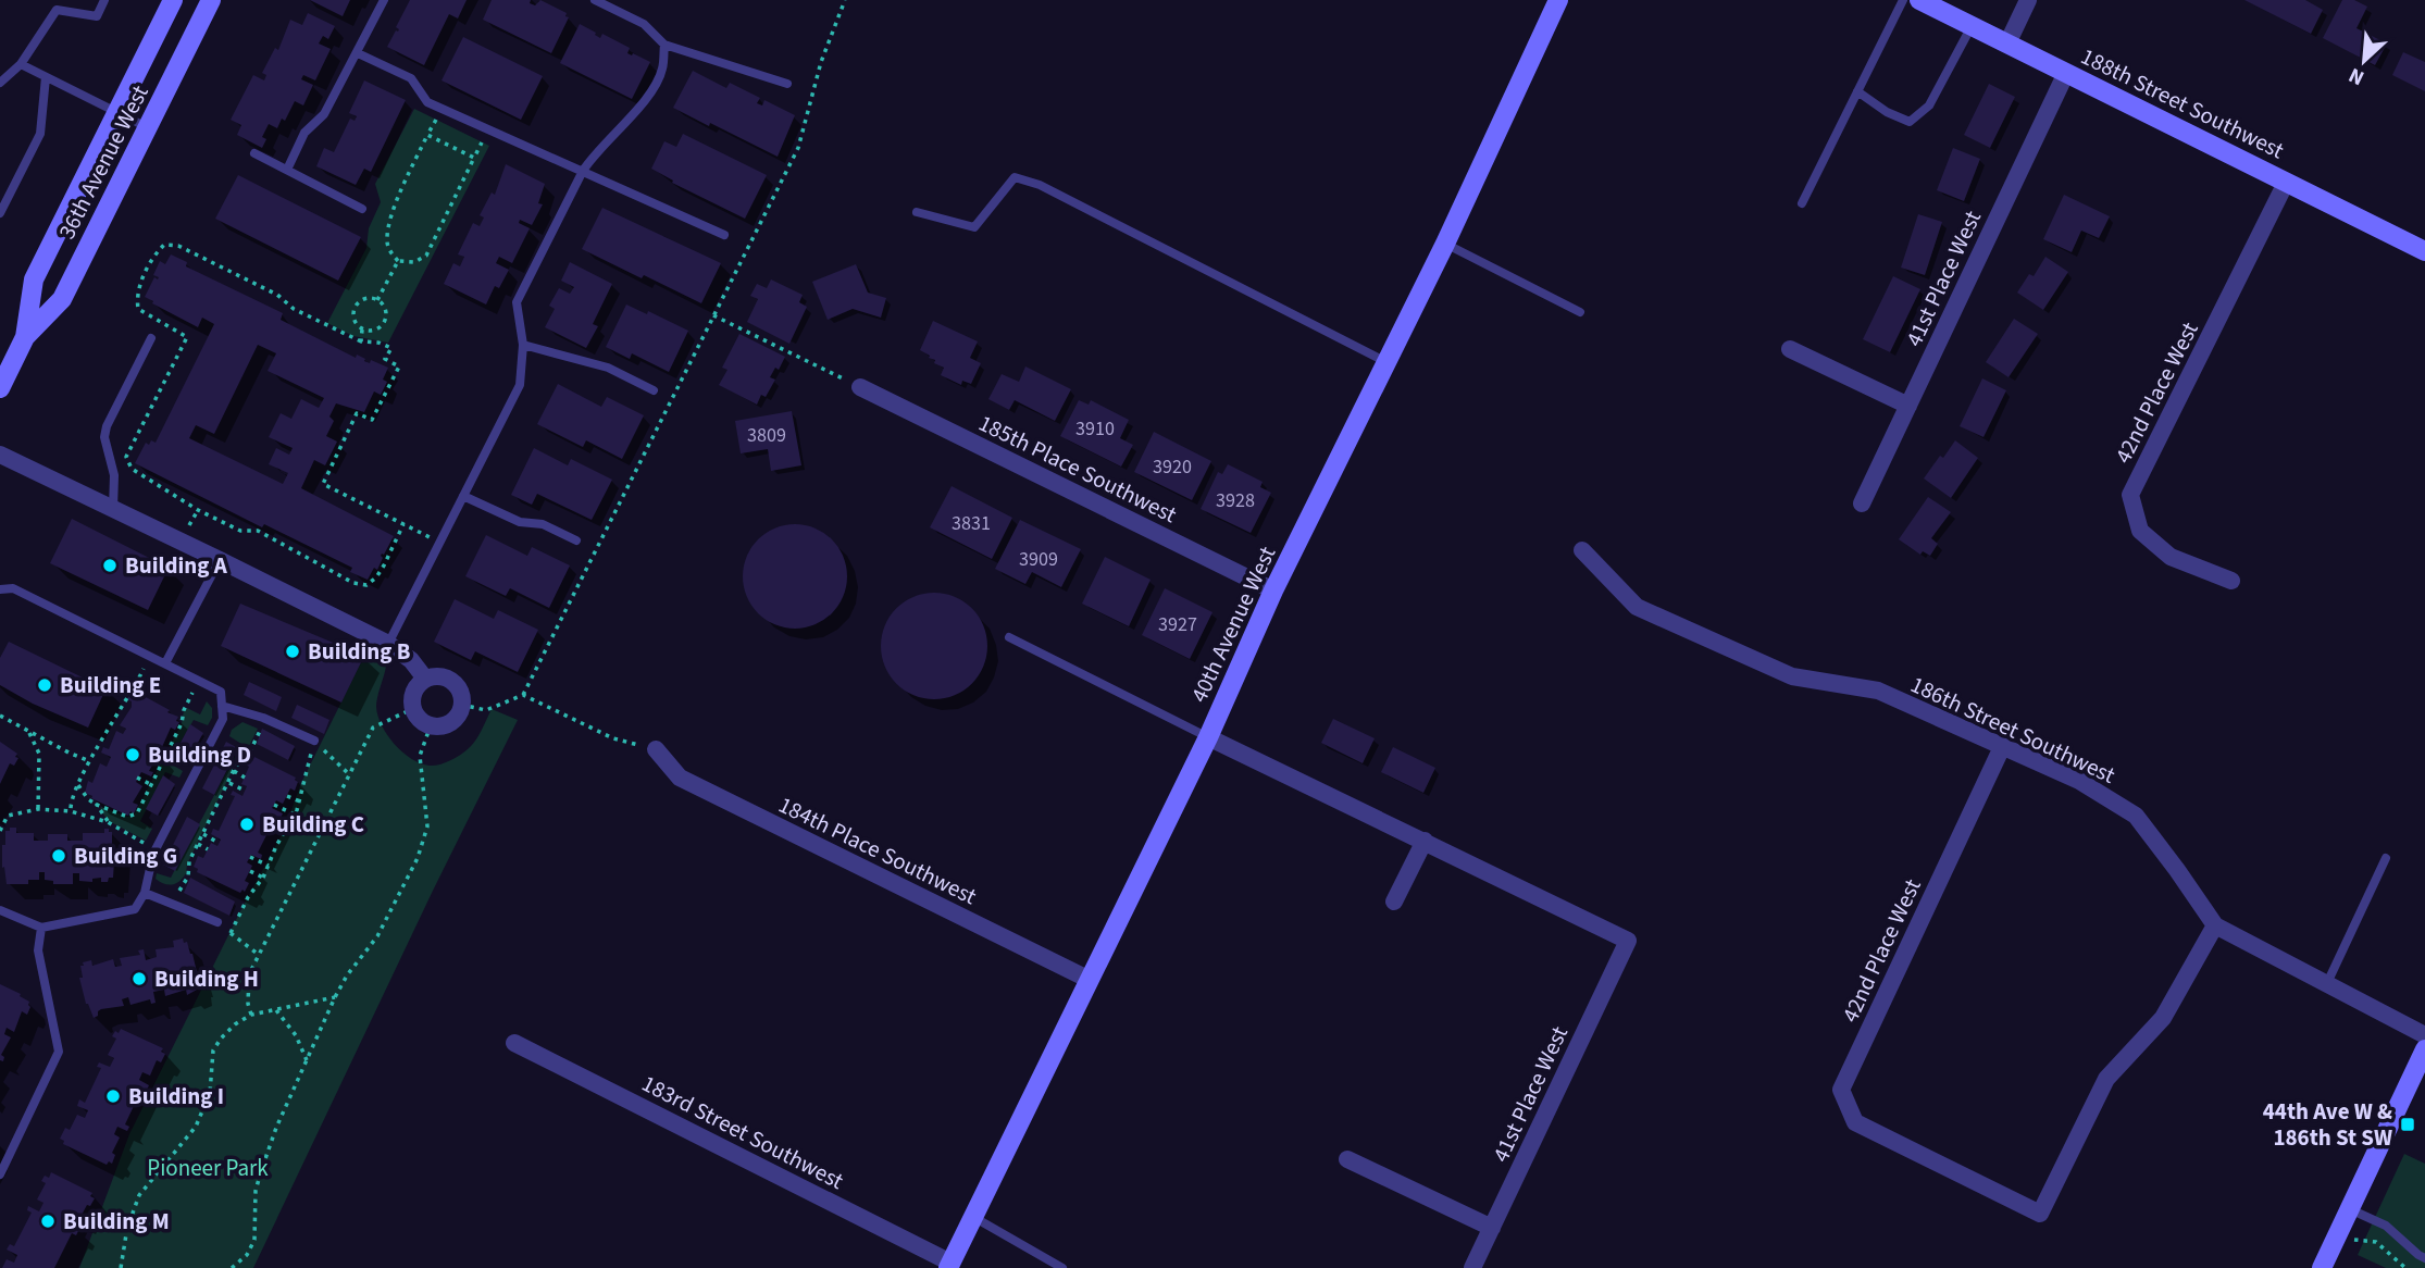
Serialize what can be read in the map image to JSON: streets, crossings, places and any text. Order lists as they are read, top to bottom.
{
  "streets": {
    "street": [
      "188th Street Southwest",
      "36th Avenue West",
      "41st Place West",
      "42nd Place West",
      "185th Place Southwest",
      "40th Avenue West",
      "186th Street Southwest",
      "184th Place Southwest",
      "183rd Street Southwest"
    ]
  },
  "crossings": [
    ["188th Street Southwest", "41st Place West"],
    ["188th Street Southwest", "42nd Place West"],
    ["42nd Place West", "186th Street Southwest"],
    ["185th Place Southwest", "40th Avenue West"],
    ["40th Avenue West", "184th Place Southwest"],
    ["40th Avenue West", "183rd Street Southwest"]
  ],
  "parks": ["Pioneer Park"],
  "places": {
    "other": [
      "Building A",
      "Building B",
      "Building E",
      "Building D",
      "Building C",
      "Building G",
      "Building H",
      "Building I",
      "Building M"
    ],
    "transit": ["44th Ave W & 186th St SW"]
  },
  "house_numbers": [
    "3910",
    "3809",
    "3920",
    "3928",
    "3831",
    "3909",
    "3927"
  ],
  "north": "bottom left"
}
